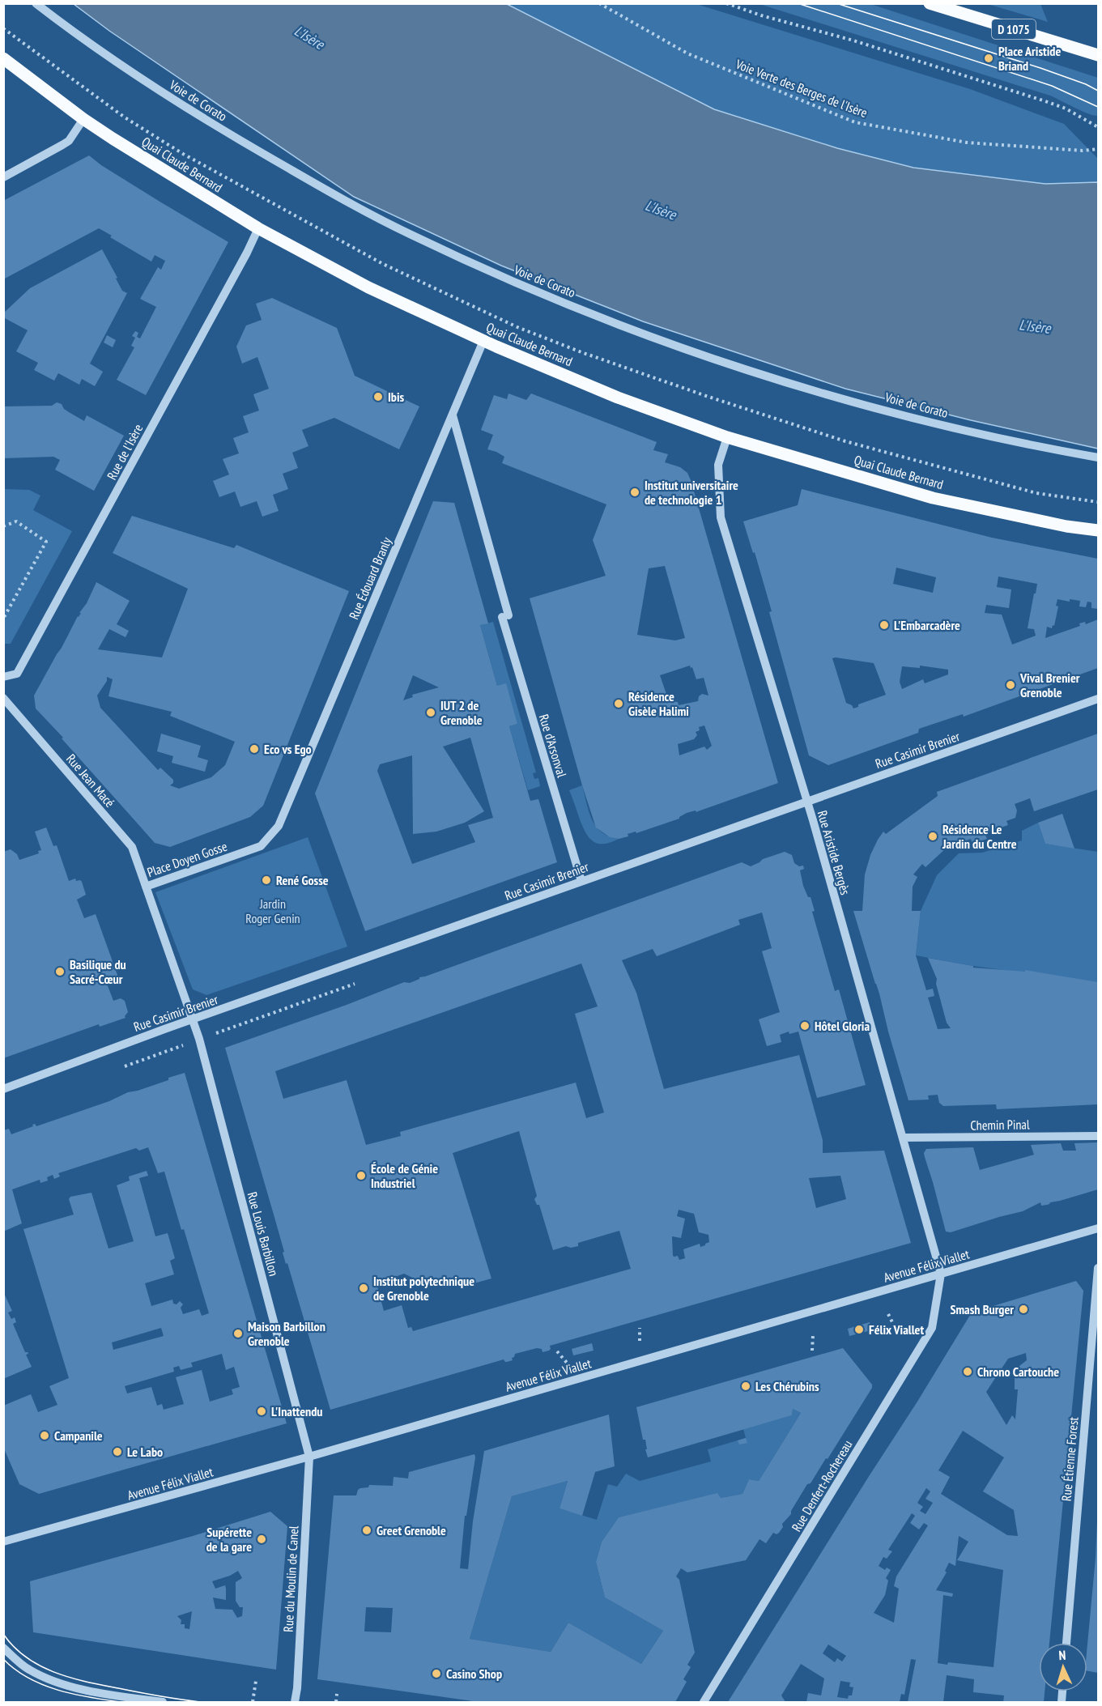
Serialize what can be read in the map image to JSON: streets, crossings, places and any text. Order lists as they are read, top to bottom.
{
  "streets": {
    "main road": ["D 1075", "Quai Claude Bernard"],
    "street": [
      "Voie de Corato",
      "Rue de l'Isère",
      "Rue Édouard Branly",
      "Rue d'Arsonval",
      "Rue Casimir Brenier",
      "Rue Jean Macé",
      "Rue Aristide Bergès",
      "Place Doyen Gosse",
      "Chemin Pinal",
      "Rue Louis Barbillon",
      "Avenue Félix Viallet",
      "Rue Étienne Forest",
      "Rue Denfert-Rochereau",
      "Rue du Moulin de Canel"
    ],
    "path": ["Voie Verte des Berges de l'Isère"]
  },
  "crossings": [
    ["Quai Claude Bernard", "Rue de l'Isère"],
    ["Quai Claude Bernard", "Rue Édouard Branly"],
    ["Quai Claude Bernard", "Rue Aristide Bergès"],
    ["Rue Édouard Branly", "Rue d'Arsonval"],
    ["Rue Édouard Branly", "Place Doyen Gosse"],
    ["Rue d'Arsonval", "Rue Casimir Brenier"],
    ["Rue Casimir Brenier", "Rue Aristide Bergès"],
    ["Rue Casimir Brenier", "Place Doyen Gosse"],
    ["Rue Casimir Brenier", "Rue Louis Barbillon"],
    ["Rue Jean Macé", "Place Doyen Gosse"],
    ["Rue Aristide Bergès", "Chemin Pinal"],
    ["Rue Aristide Bergès", "Avenue Félix Viallet"],
    ["Rue Aristide Bergès", "Rue Denfert-Rochereau"],
    ["Place Doyen Gosse", "Rue Louis Barbillon"],
    ["Rue Louis Barbillon", "Avenue Félix Viallet"],
    ["Rue Louis Barbillon", "Rue du Moulin de Canel"],
    ["Avenue Félix Viallet", "Rue Denfert-Rochereau"],
    ["Avenue Félix Viallet", "Rue du Moulin de Canel"]
  ],
  "water": ["L'Isère"],
  "parks": ["Jardin Roger Genin"],
  "places": [
    "Place Aristide Briand",
    "Ibis",
    "Institut universitaire de technologie 1",
    "L'Embarcadère",
    "Vival Brenier Grenoble",
    "Résidence Gisèle Halimi",
    "IUT 2 de Grenoble",
    "Eco vs Ego",
    "Résidence Le Jardin du Centre",
    "René Gosse",
    "Basilique du Sacré-Cœur",
    "Hôtel Gloria",
    "École de Génie Industriel",
    "Institut polytechnique de Grenoble",
    "Smash Burger",
    "Félix Viallet",
    "Maison Barbillon Grenoble",
    "Chrono Cartouche",
    "Les Chérubins",
    "L'Inattendu",
    "Campanile",
    "Le Labo",
    "Greet Grenoble",
    "Supérette de la gare",
    "Casino Shop"
  ],
  "north": "top"
}
